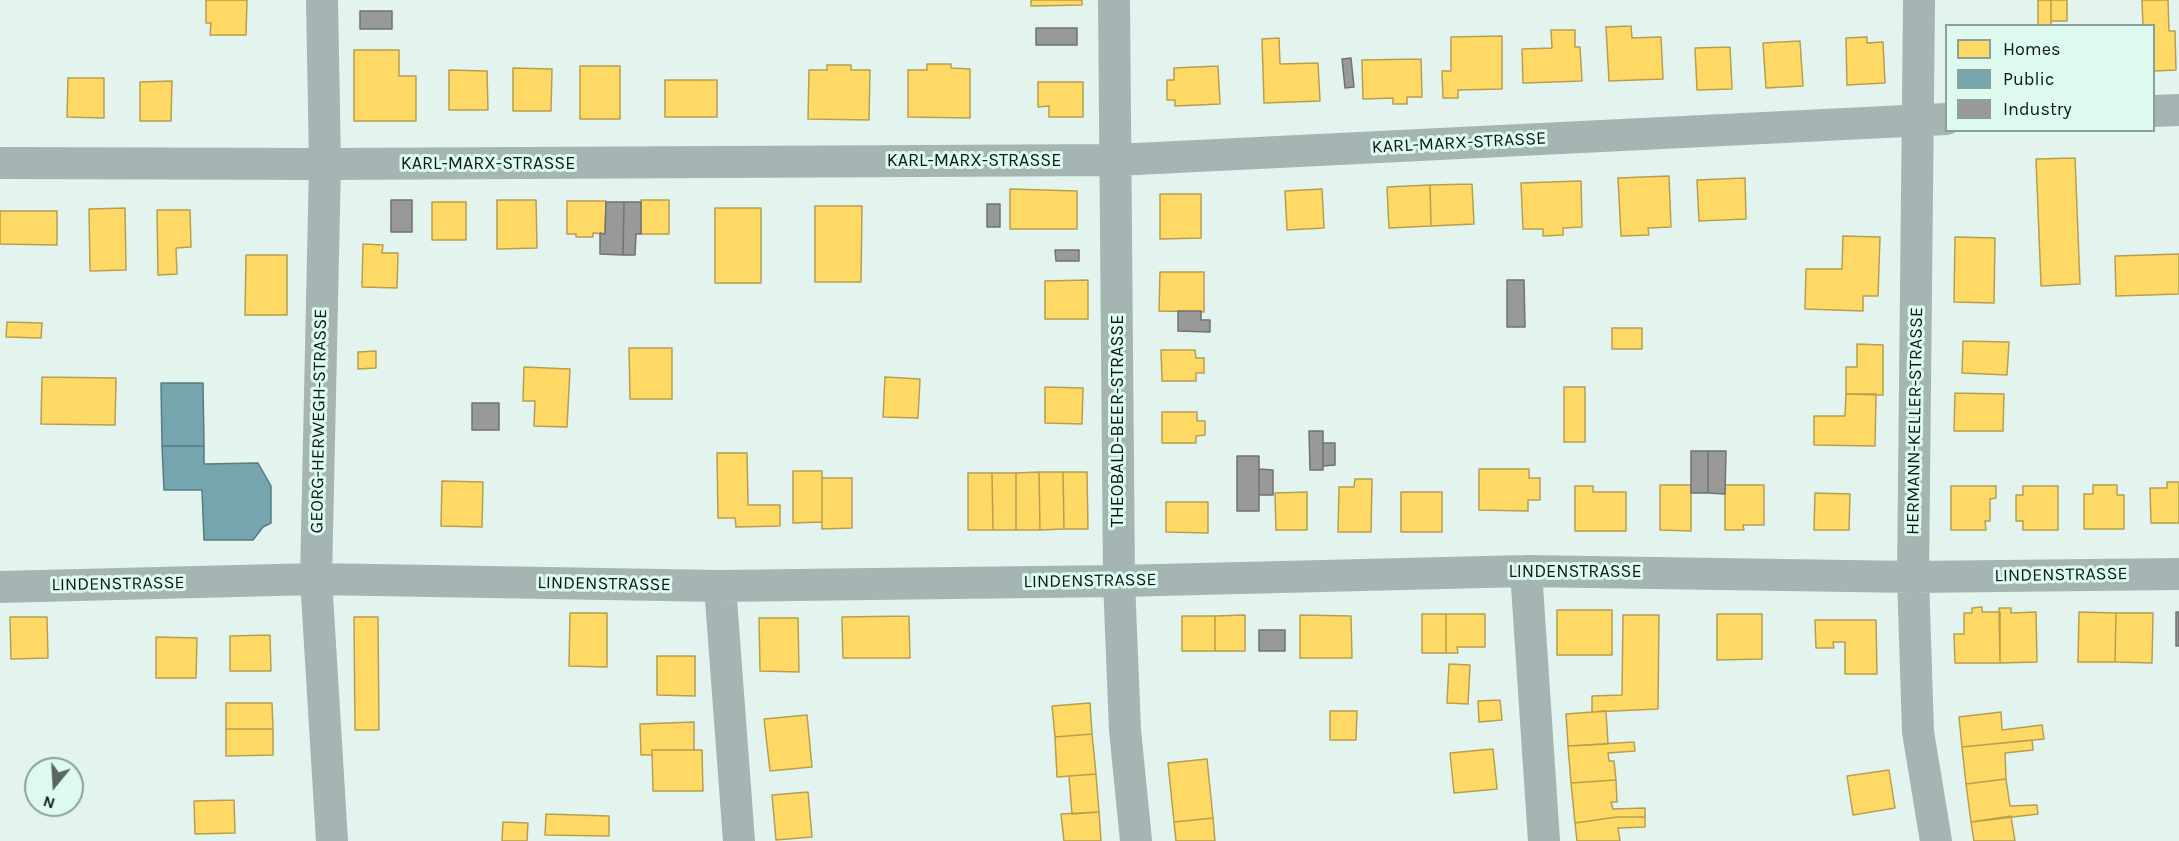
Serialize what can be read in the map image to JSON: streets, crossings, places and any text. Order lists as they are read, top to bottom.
{
  "streets": {
    "street": [
      "KARL-MARX-STRASSE",
      "GEORG-HERWEGH-STRASSE",
      "THEOBALD-BEER-STRASSE",
      "HERMANN-KELLER-STRASSE",
      "LINDENSTRASSE"
    ]
  },
  "crossings": [
    ["KARL-MARX-STRASSE", "GEORG-HERWEGH-STRASSE"],
    ["KARL-MARX-STRASSE", "THEOBALD-BEER-STRASSE"],
    ["KARL-MARX-STRASSE", "HERMANN-KELLER-STRASSE"],
    ["GEORG-HERWEGH-STRASSE", "LINDENSTRASSE"],
    ["THEOBALD-BEER-STRASSE", "LINDENSTRASSE"],
    ["HERMANN-KELLER-STRASSE", "LINDENSTRASSE"]
  ],
  "legend": ["Homes", "Public", "Industry"],
  "north": "bottom"
}
